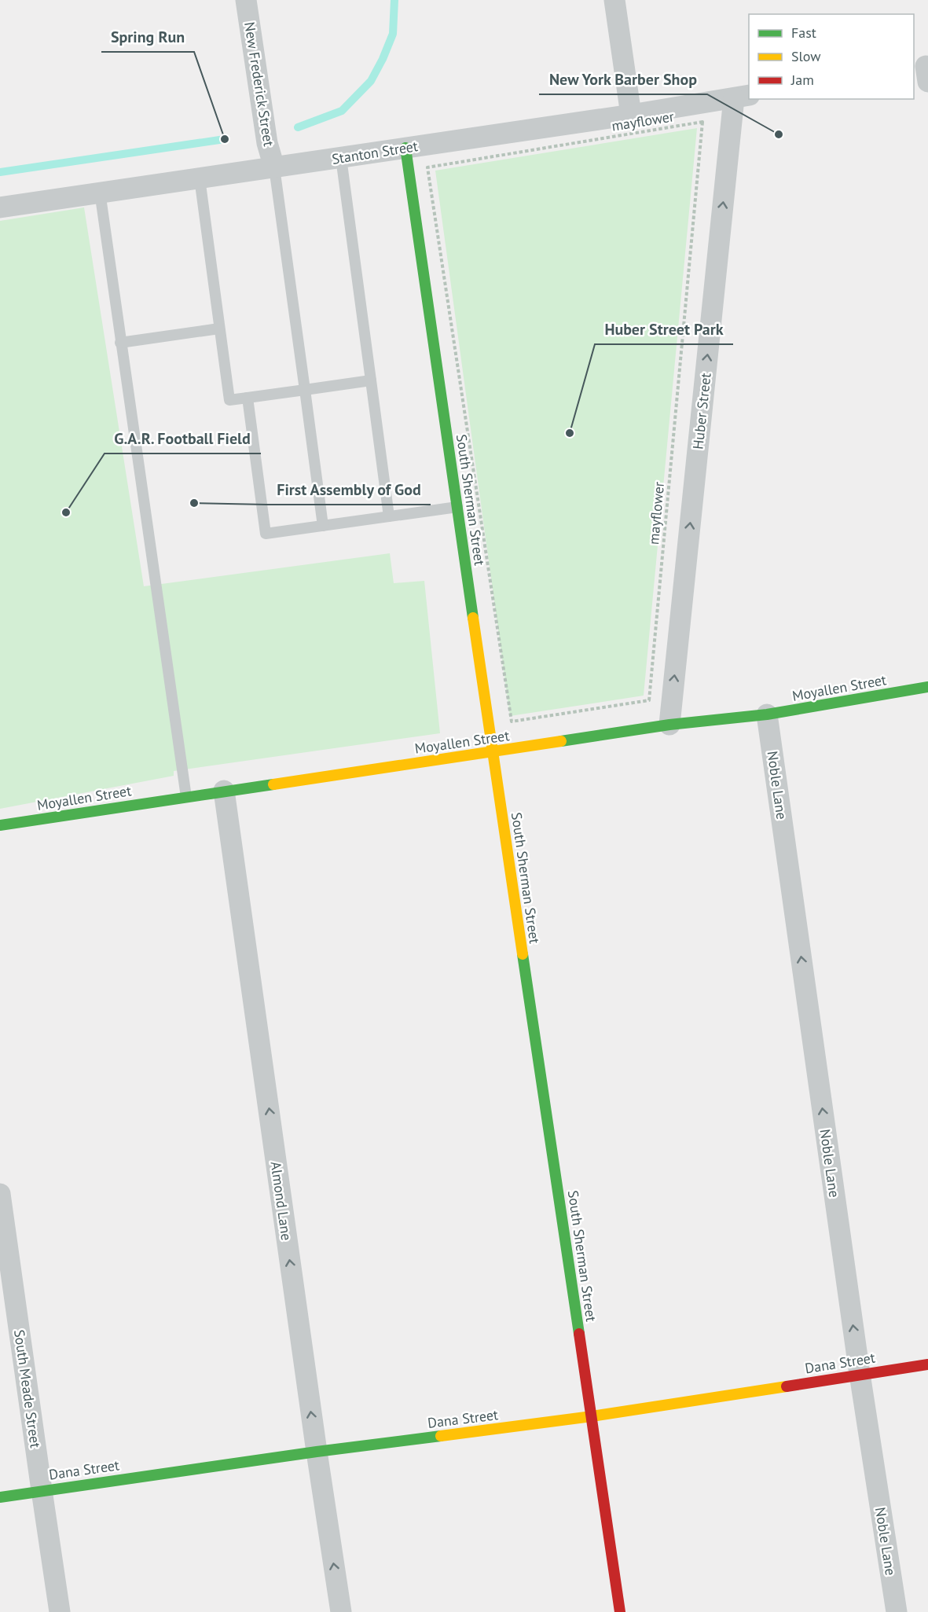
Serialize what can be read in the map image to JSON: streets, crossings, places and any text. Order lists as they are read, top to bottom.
{
  "streets": {
    "street": [
      "New Frederick Street",
      "Stanton Street",
      "Huber Street",
      "South Sherman Street",
      "Moyallen Street",
      "Noble Lane",
      "Almond Lane",
      "Dana Street",
      "South Meade Street"
    ],
    "path": ["mayflower"]
  },
  "crossings": [
    ["New Frederick Street", "Stanton Street"],
    ["Stanton Street", "Huber Street"],
    ["Stanton Street", "South Sherman Street"],
    ["Huber Street", "Moyallen Street"],
    ["South Sherman Street", "Moyallen Street"],
    ["South Sherman Street", "Dana Street"],
    ["Moyallen Street", "Noble Lane"],
    ["Moyallen Street", "Almond Lane"],
    ["Noble Lane", "Dana Street"],
    ["Almond Lane", "Dana Street"],
    ["Dana Street", "South Meade Street"]
  ],
  "one_way": ["Huber Street", "Noble Lane", "Almond Lane"],
  "places": [
    "New York Barber Shop",
    "Spring Run",
    "Huber Street Park",
    "First Assembly of God",
    "G.A.R. Football Field"
  ],
  "legend": ["Fast", "Slow", "Jam"]
}
